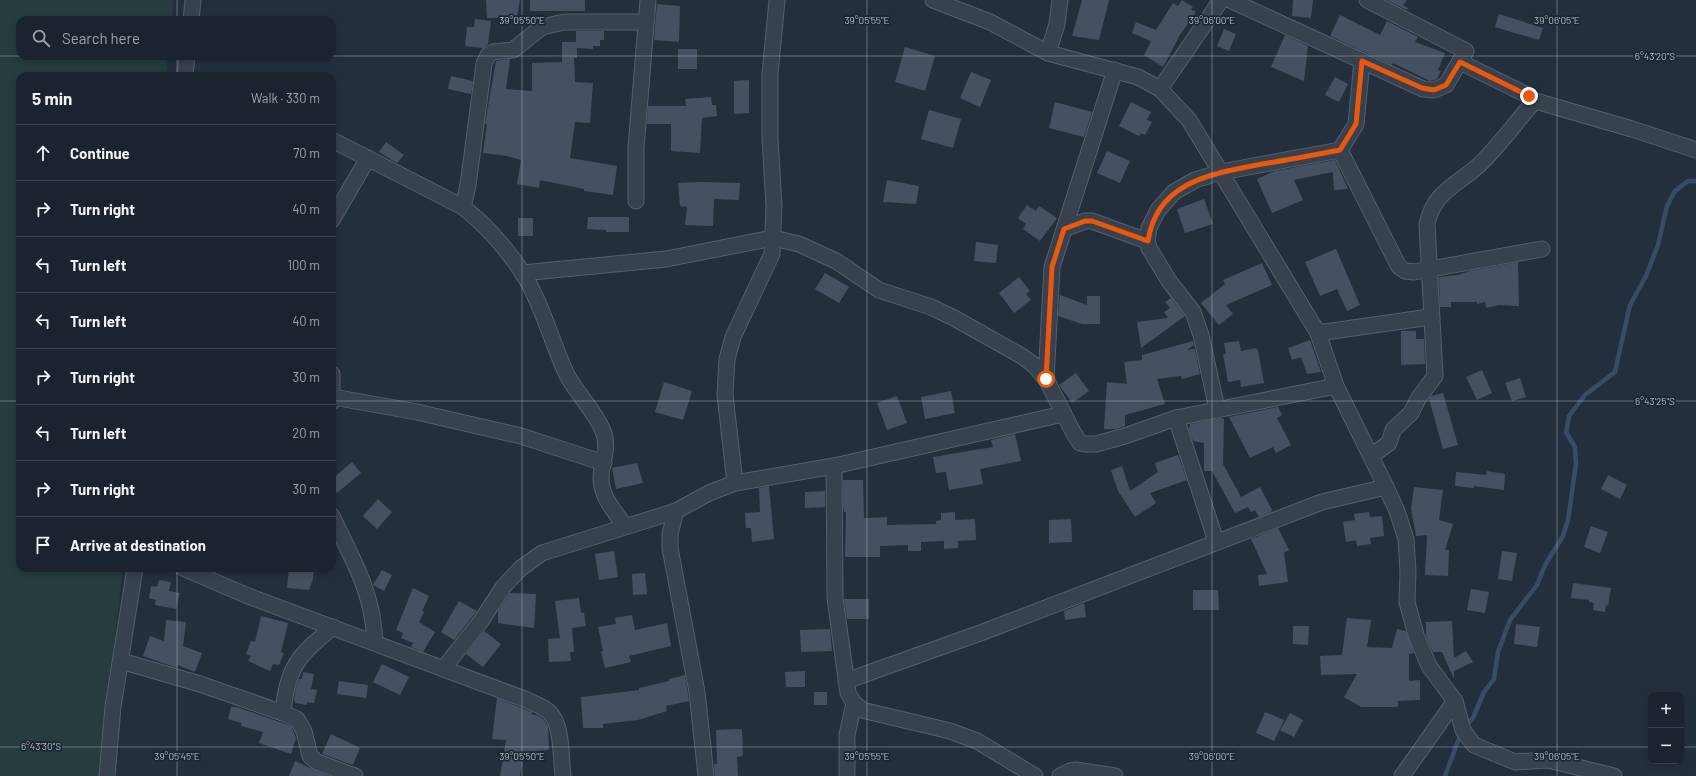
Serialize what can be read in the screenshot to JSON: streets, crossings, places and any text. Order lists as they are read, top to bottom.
{
  "page": {
    "search": "Search here",
    "heading": ["5 min", "Walk · 330 m"],
    "list": [
      ["Continue", "70 m"],
      ["Turn right", "40 m"],
      ["Turn left", "100 m"],
      ["Turn left", "40 m"],
      ["Turn right", "30 m"],
      ["Turn left", "20 m"],
      ["Turn right", "30 m"],
      "Arrive at destination"
    ],
    "map_buttons": ["+", "−"]
  },
  "coordinates": [
    "39°05'50\"E",
    "39°05'55\"E",
    "39°06'00\"E",
    "39°06'05\"E",
    "6°43'20\"S",
    "6°43'25\"S",
    "6°43'30\"S",
    "39°05'45\"E"
  ]
}
